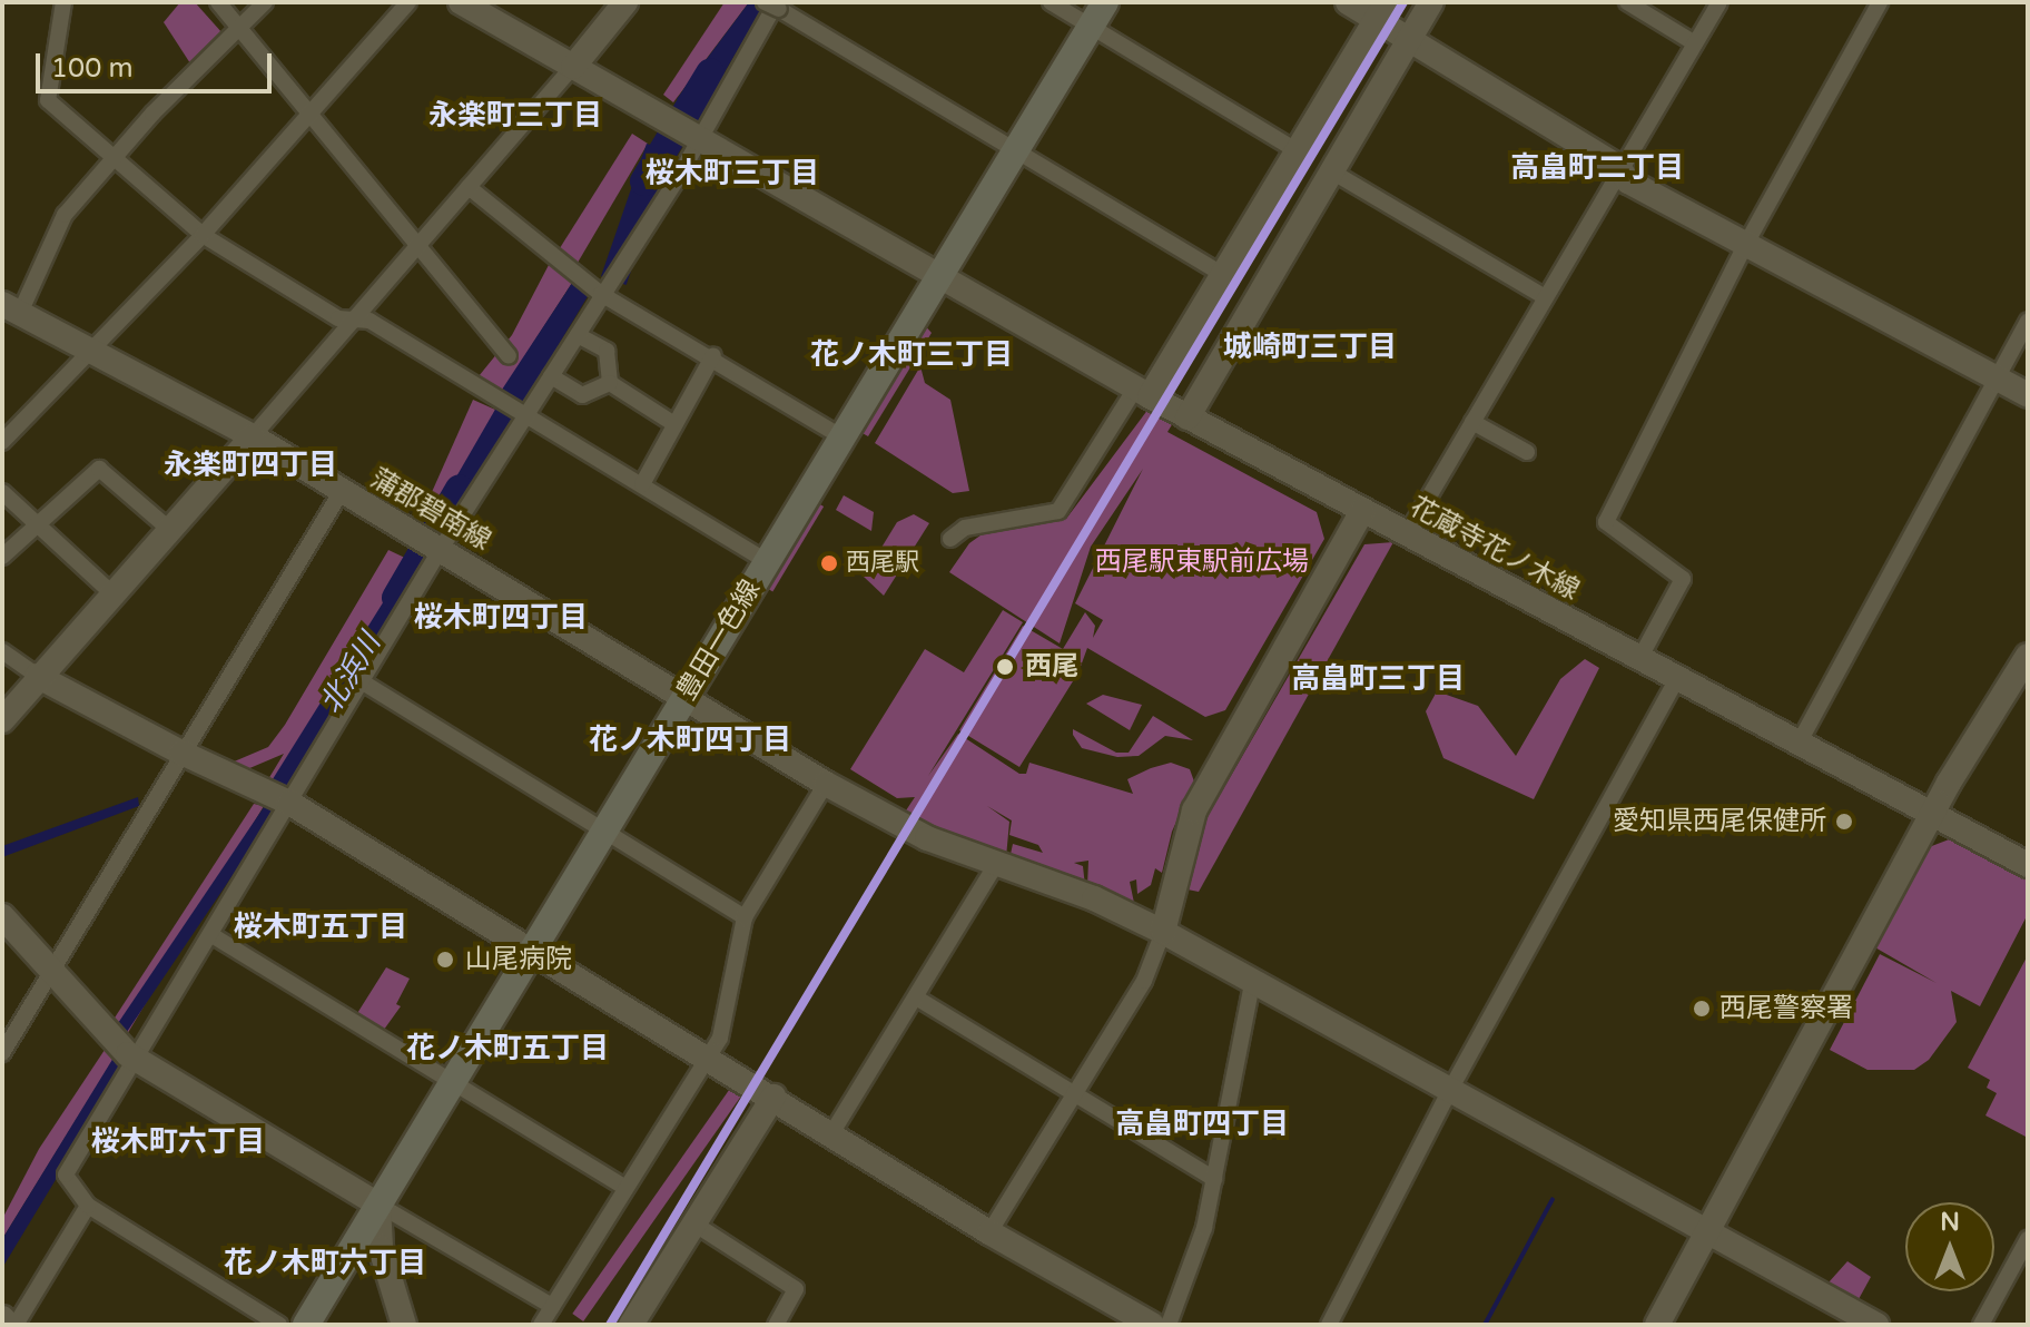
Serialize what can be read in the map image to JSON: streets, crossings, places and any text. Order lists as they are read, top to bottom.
{
  "streets": {
    "main road": ["豊田一色線"],
    "street": ["蒲郡碧南線", "花蔵寺花ノ木線"]
  },
  "crossings": [
    ["蒲郡碧南線", "豊田一色線"],
    ["花蔵寺花ノ木線", "豊田一色線"]
  ],
  "districts": [
    "永楽町三丁目",
    "高畠町二丁目",
    "桜木町三丁目",
    "城崎町三丁目",
    "花ノ木町三丁目",
    "永楽町四丁目",
    "桜木町四丁目",
    "高畠町三丁目",
    "花ノ木町四丁目",
    "桜木町五丁目",
    "花ノ木町五丁目",
    "高畠町四丁目",
    "桜木町六丁目",
    "花ノ木町六丁目"
  ],
  "water": ["北浜川"],
  "parks": ["西尾駅東駅前広場"],
  "places": [
    "西尾駅",
    "西尾",
    "愛知県西尾保健所",
    "山尾病院",
    "西尾警察署"
  ],
  "scale_bar": "100 m",
  "north": "top"
}
